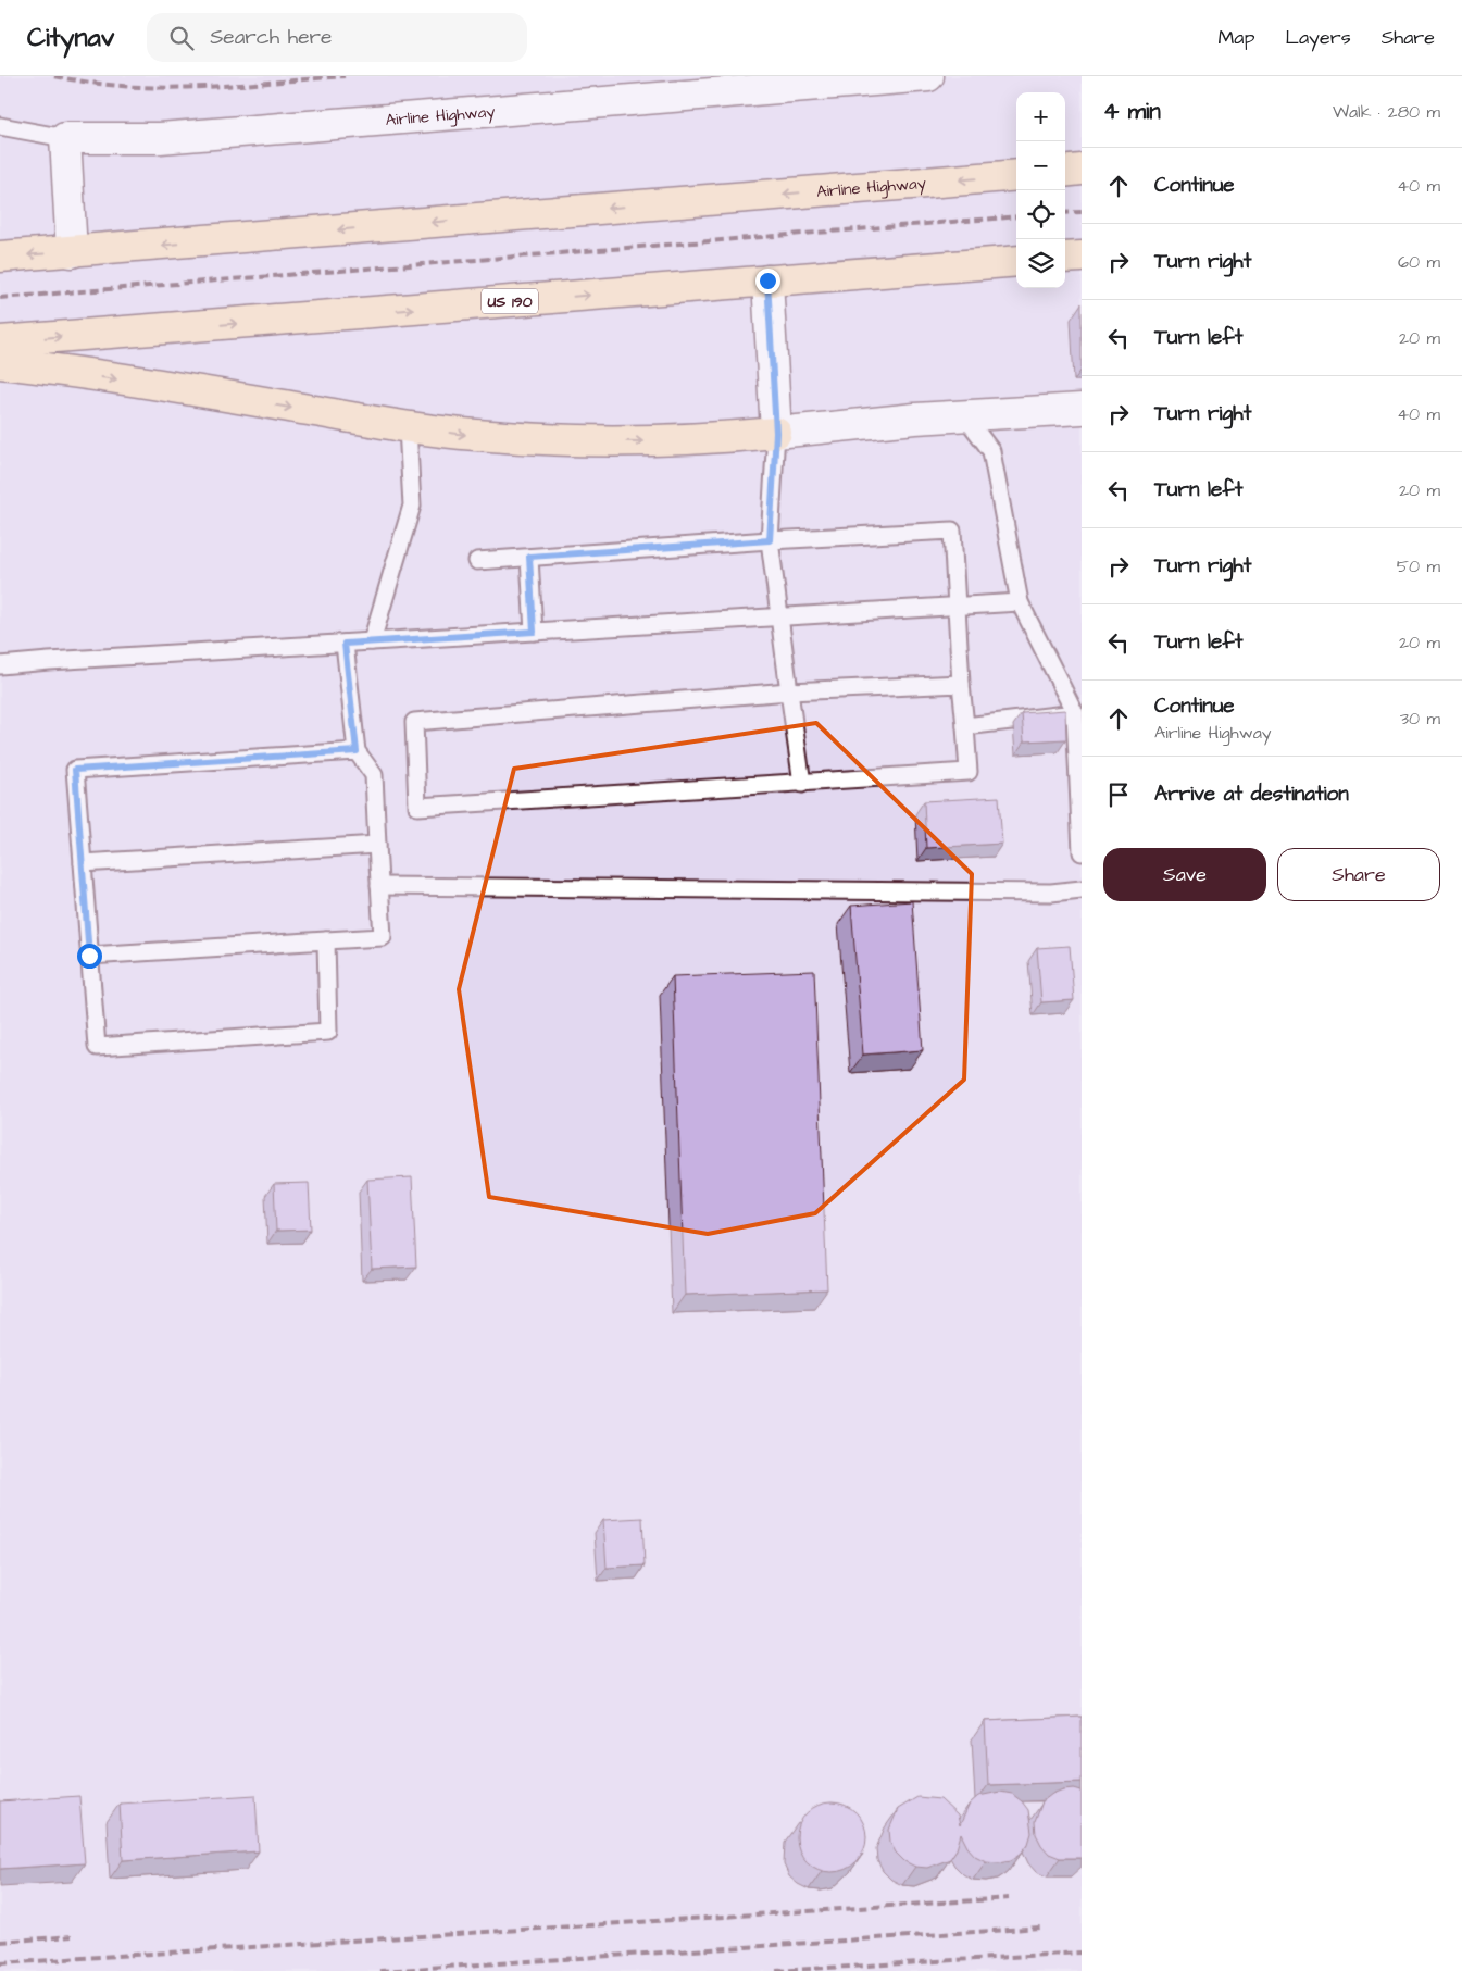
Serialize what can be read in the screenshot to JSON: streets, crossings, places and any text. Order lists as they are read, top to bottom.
{
  "streets": {
    "highway": ["Airline Highway", "US 190"]
  },
  "page": {
    "header": "Citynav",
    "search": "Search here",
    "nav": ["Map", "Layers", "Share"],
    "heading": ["4 min", "Walk · 280 m"],
    "map_buttons": ["+", "−"],
    "list": [
      ["Continue", "40 m"],
      ["Turn right", "60 m"],
      ["Turn left", "20 m"],
      ["Turn right", "40 m"],
      ["Turn left", "20 m"],
      ["Turn right", "50 m"],
      ["Turn left", "20 m"],
      ["Continue", "Airline Highway", "30 m"],
      "Arrive at destination"
    ],
    "buttons": ["Save", "Share"]
  }
}
